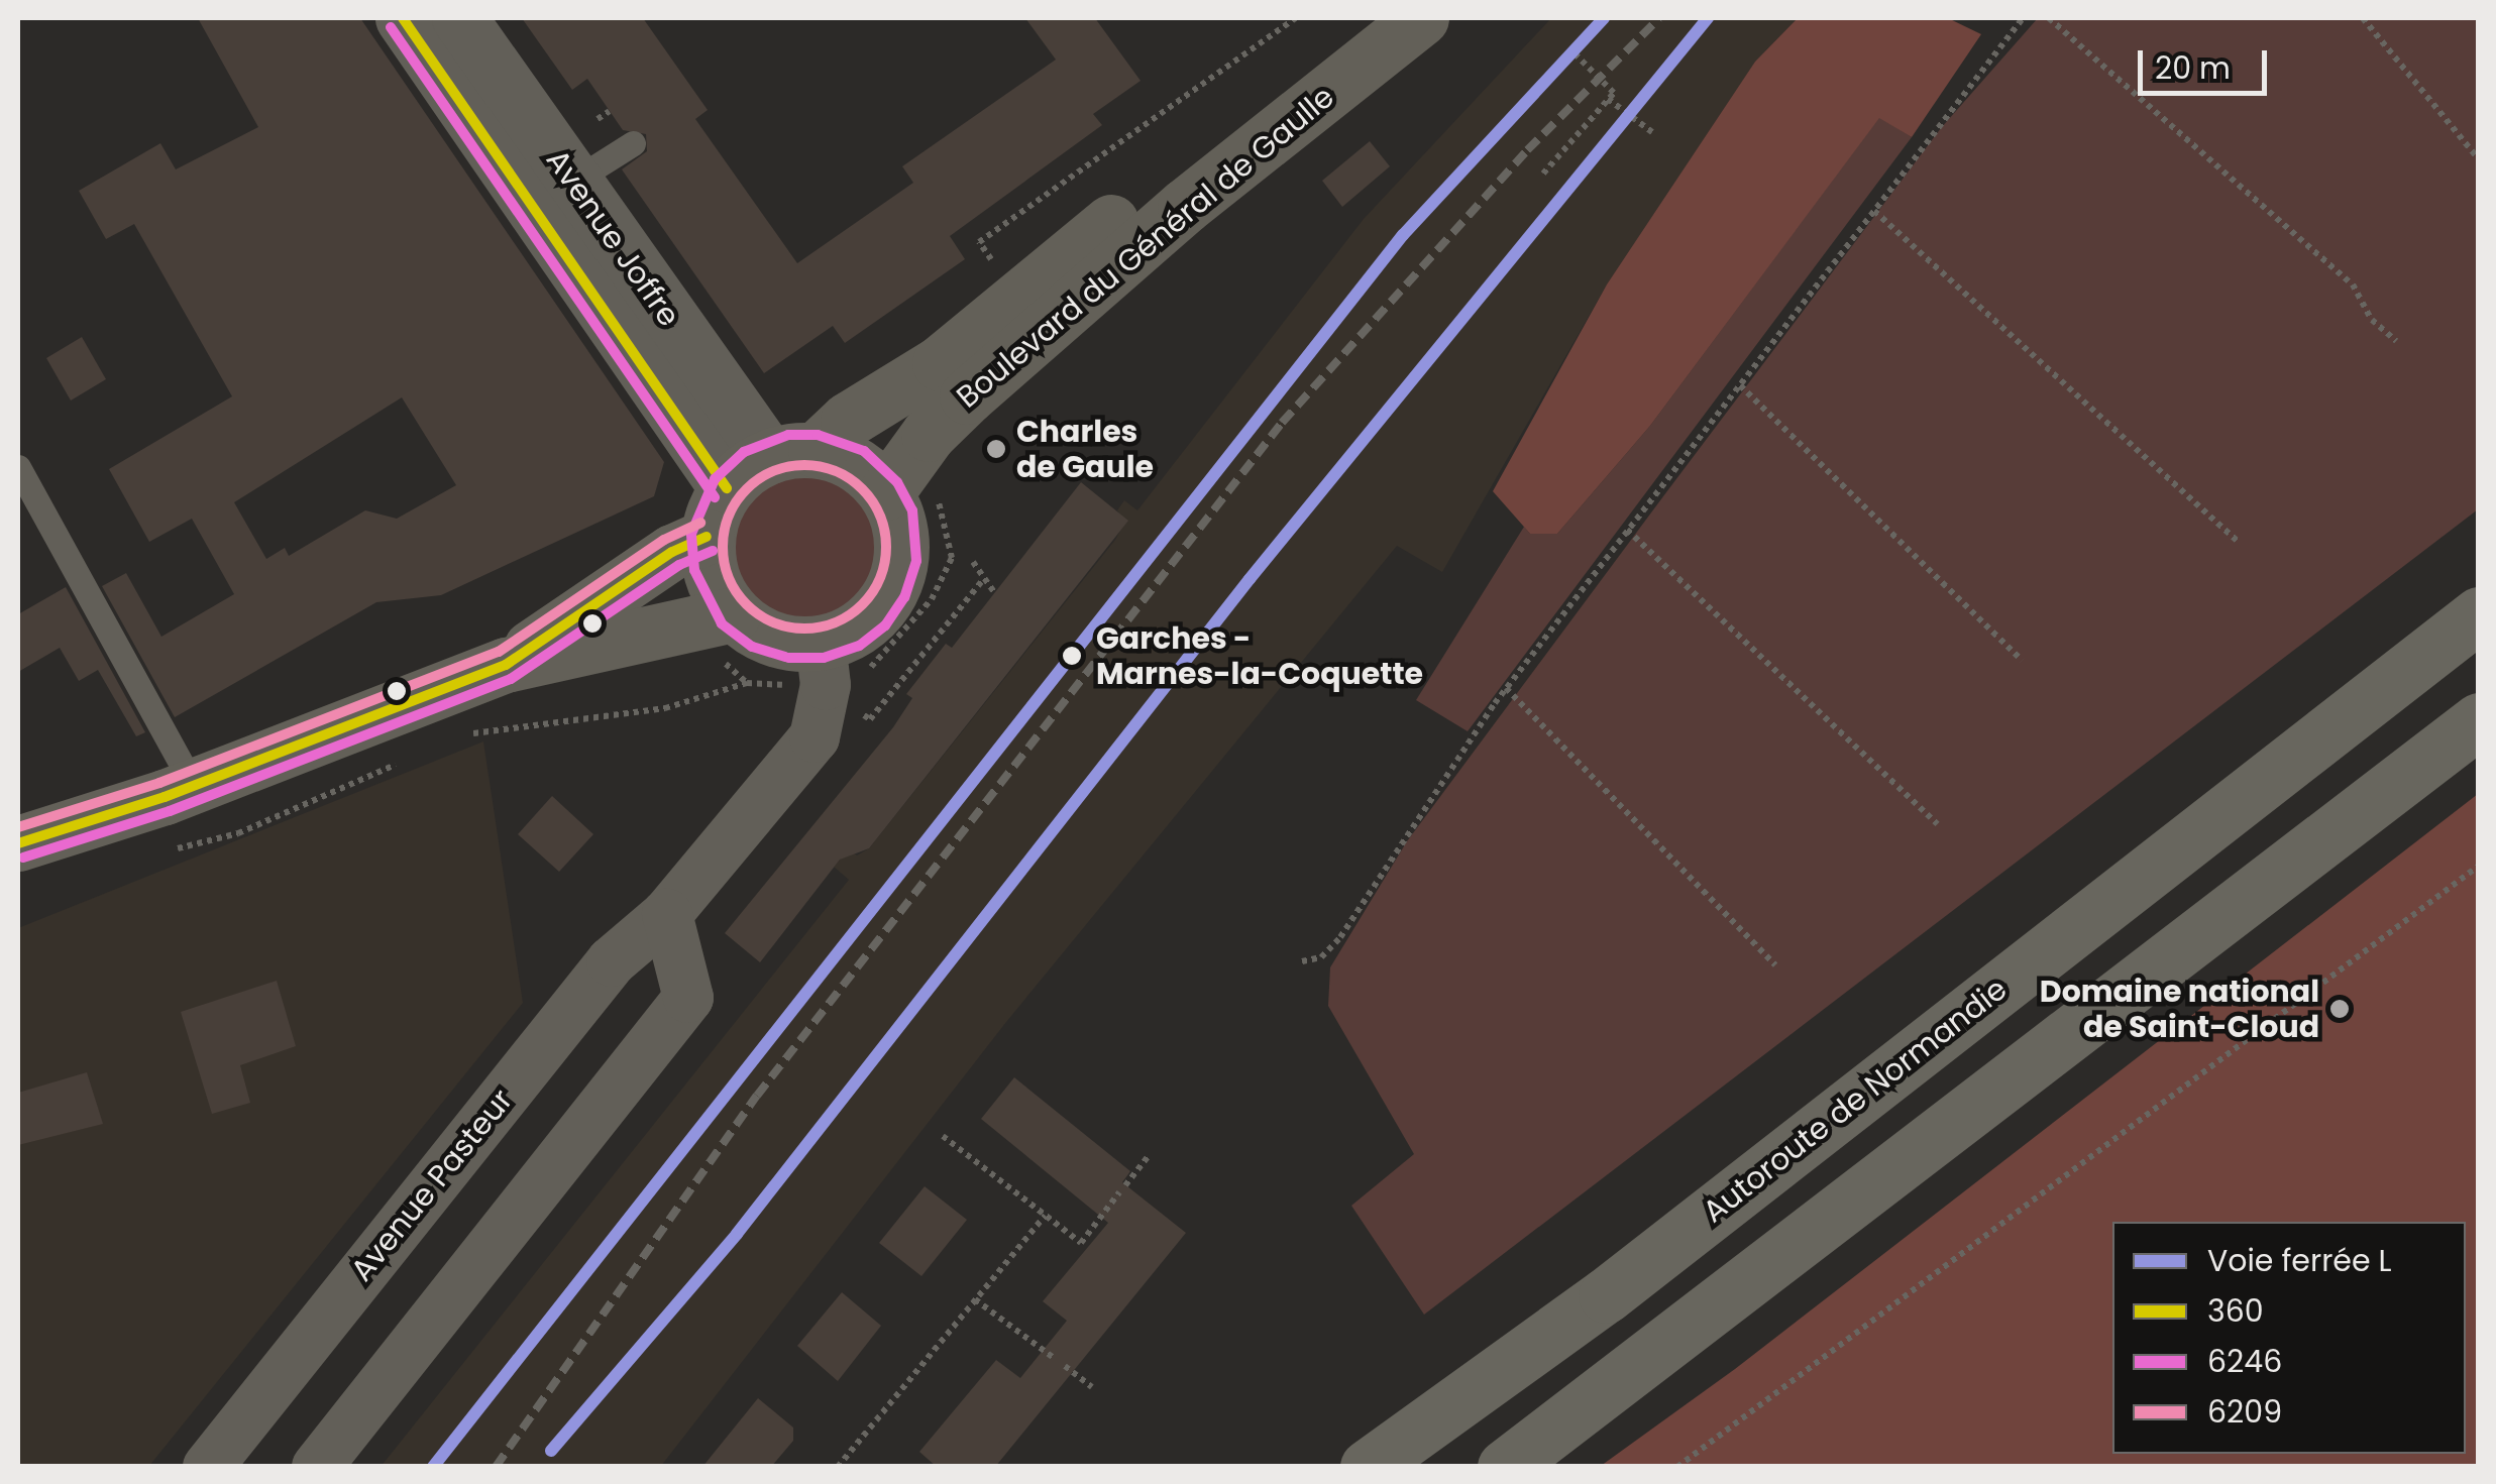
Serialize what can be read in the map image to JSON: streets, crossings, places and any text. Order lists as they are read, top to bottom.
{
  "streets": {
    "highway": ["Autoroute de Normandie"],
    "main road": ["Boulevard du Général de Gaulle"],
    "street": ["Avenue Joffre", "Avenue Pasteur"]
  },
  "crossings": [
    ["Avenue Joffre", "Boulevard du Général de Gaulle"],
    ["Avenue Joffre", "Avenue Pasteur"],
    ["Boulevard du Général de Gaulle", "Avenue Pasteur"]
  ],
  "places": ["Charles de Gaule", "Garches - Marnes-la-Coquette", "Domaine national de Saint-Cloud"],
  "lines": [
    "rail line L",
    "transit line 360",
    "transit line 6246",
    "transit line 6209"
  ],
  "legend": [
    "Voie ferrée L",
    "360",
    "6246",
    "6209"
  ],
  "scale_bar": "20 m"
}
